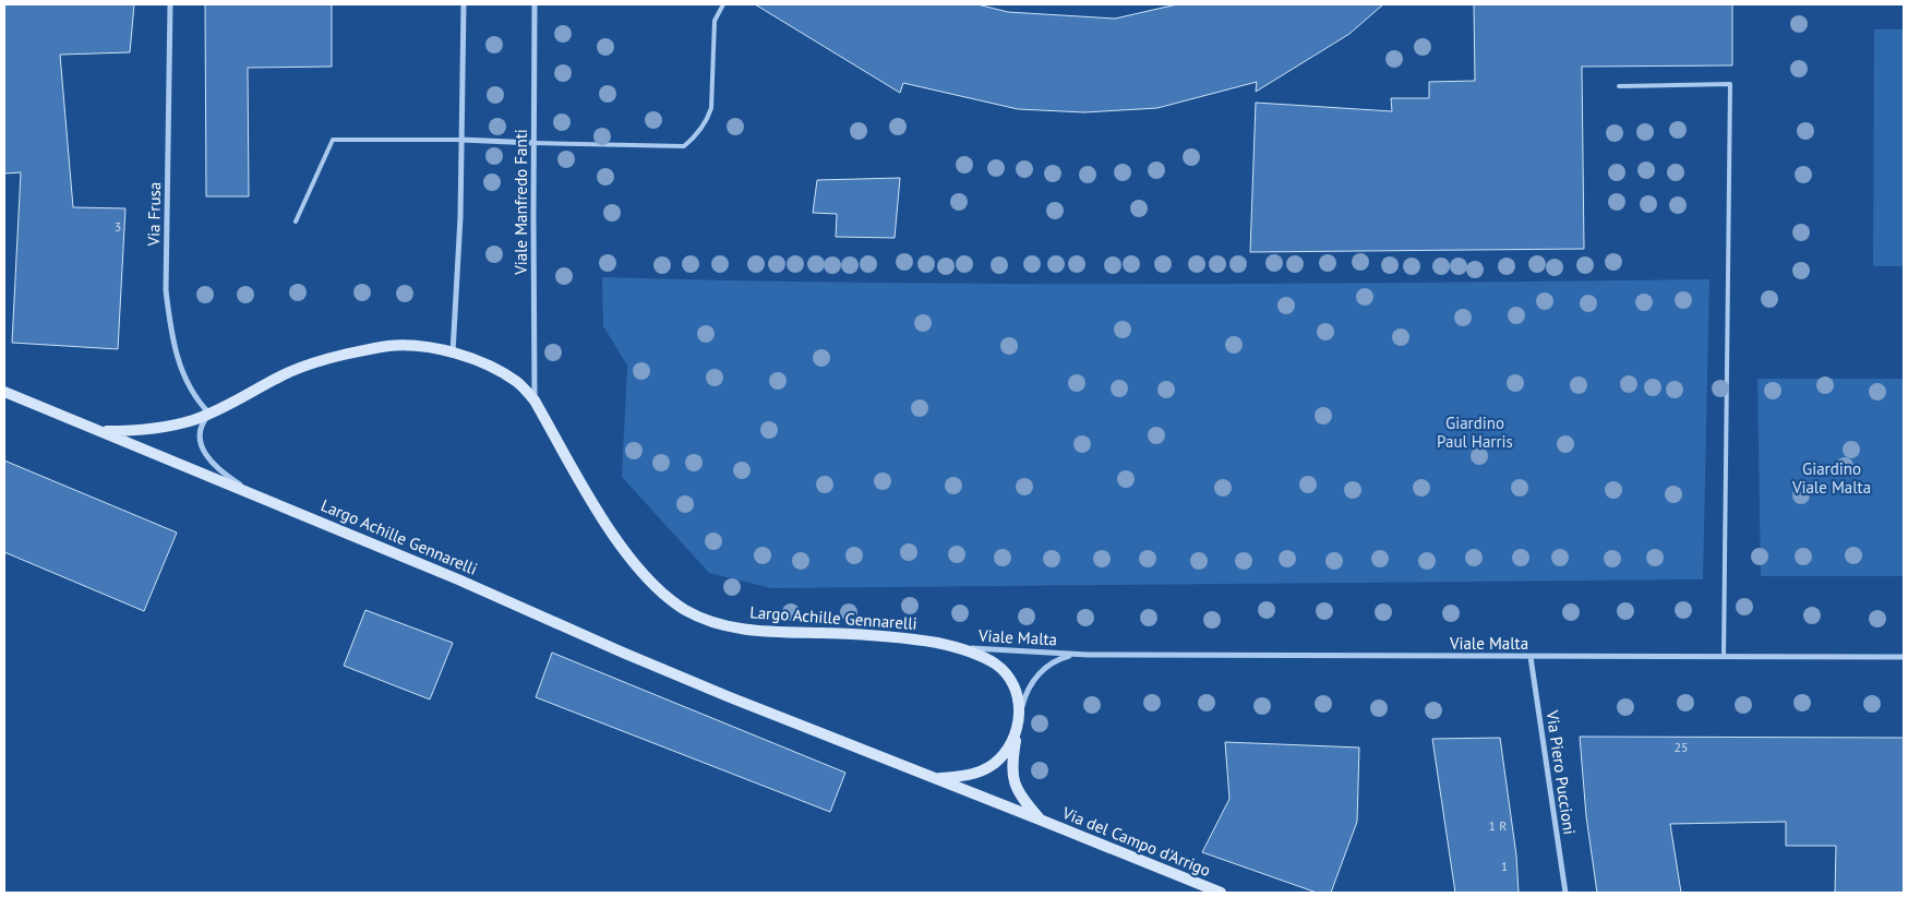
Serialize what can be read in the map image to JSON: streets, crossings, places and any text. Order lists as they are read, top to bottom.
{
  "streets": {
    "street": [
      "Viale Manfredo Fanti",
      "Via Frusa",
      "Largo Achille Gennarelli",
      "Viale Malta",
      "Via Piero Puccioni",
      "Via del Campo d'Arrigo"
    ]
  },
  "crossings": [
    ["Viale Manfredo Fanti", "Largo Achille Gennarelli"],
    ["Via Frusa", "Largo Achille Gennarelli"],
    ["Largo Achille Gennarelli", "Viale Malta"],
    ["Largo Achille Gennarelli", "Via del Campo d'Arrigo"],
    ["Viale Malta", "Via Piero Puccioni"]
  ],
  "parks": ["Giardino Paul Harris", "Giardino Viale Malta"],
  "house_numbers": [
    "3",
    "25",
    "1 R",
    "1"
  ]
}
